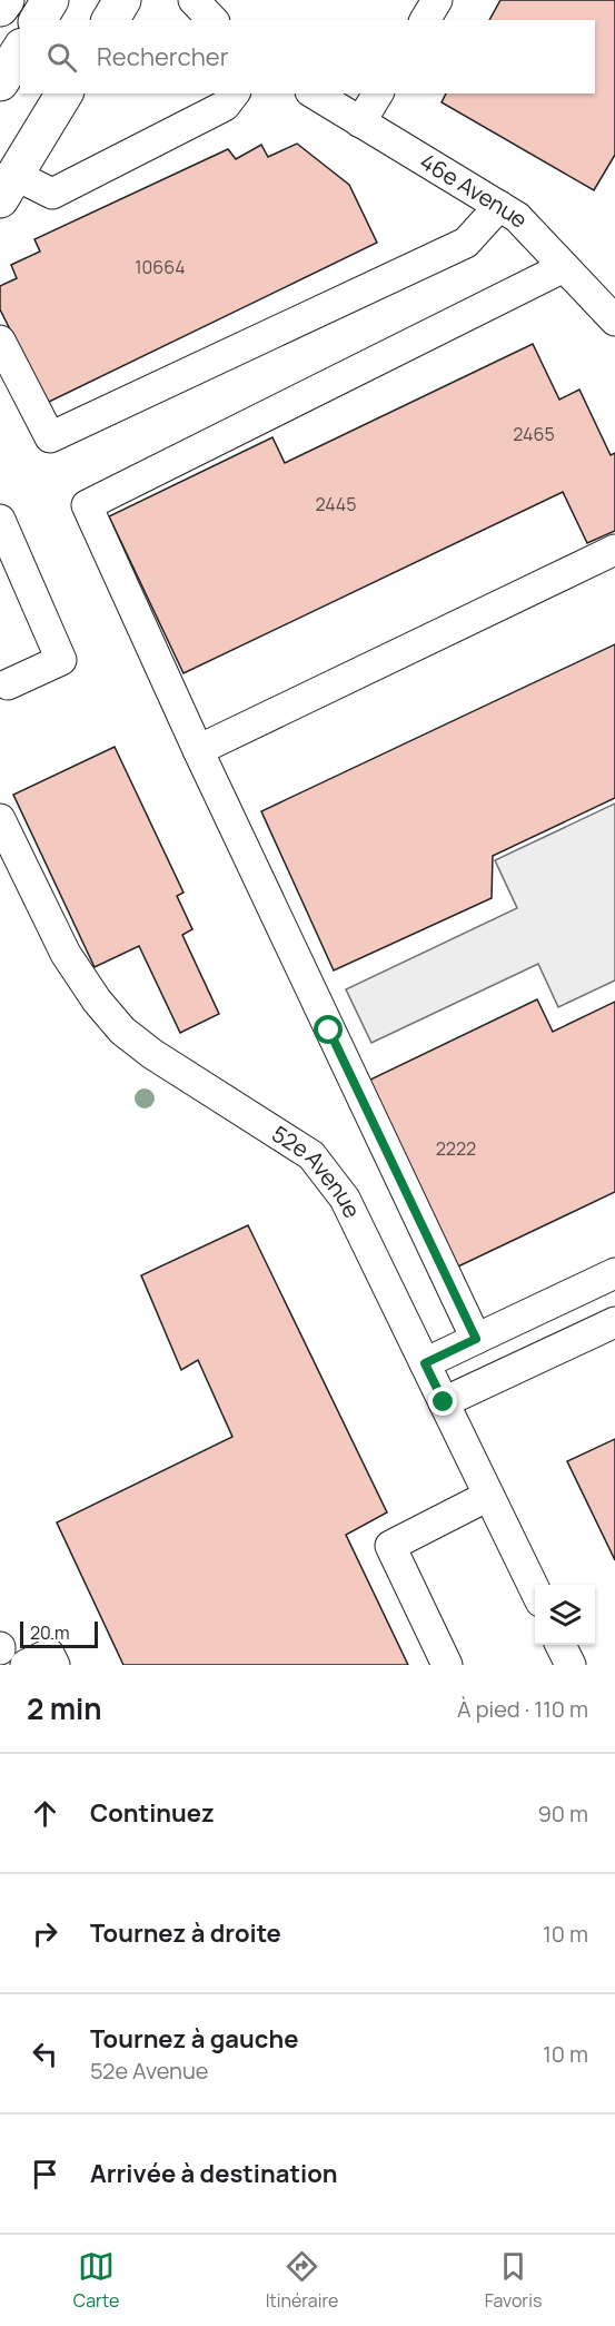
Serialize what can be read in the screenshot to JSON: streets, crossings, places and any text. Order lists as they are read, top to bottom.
{
  "streets": {
    "street": ["46e Avenue", "52e Avenue"]
  },
  "house_numbers": [
    "10664",
    "2465",
    "2445",
    "2222"
  ],
  "scale_bar": "20 m",
  "page": {
    "search": "Rechercher",
    "scale": "20 m",
    "heading": ["2 min", "À pied · 110 m"],
    "list": [
      ["Continuez", "90 m"],
      ["Tournez à droite", "10 m"],
      ["Tournez à gauche", "52e Avenue", "10 m"],
      "Arrivée à destination"
    ],
    "nav": ["Carte", "Itinéraire", "Favoris"]
  }
}
